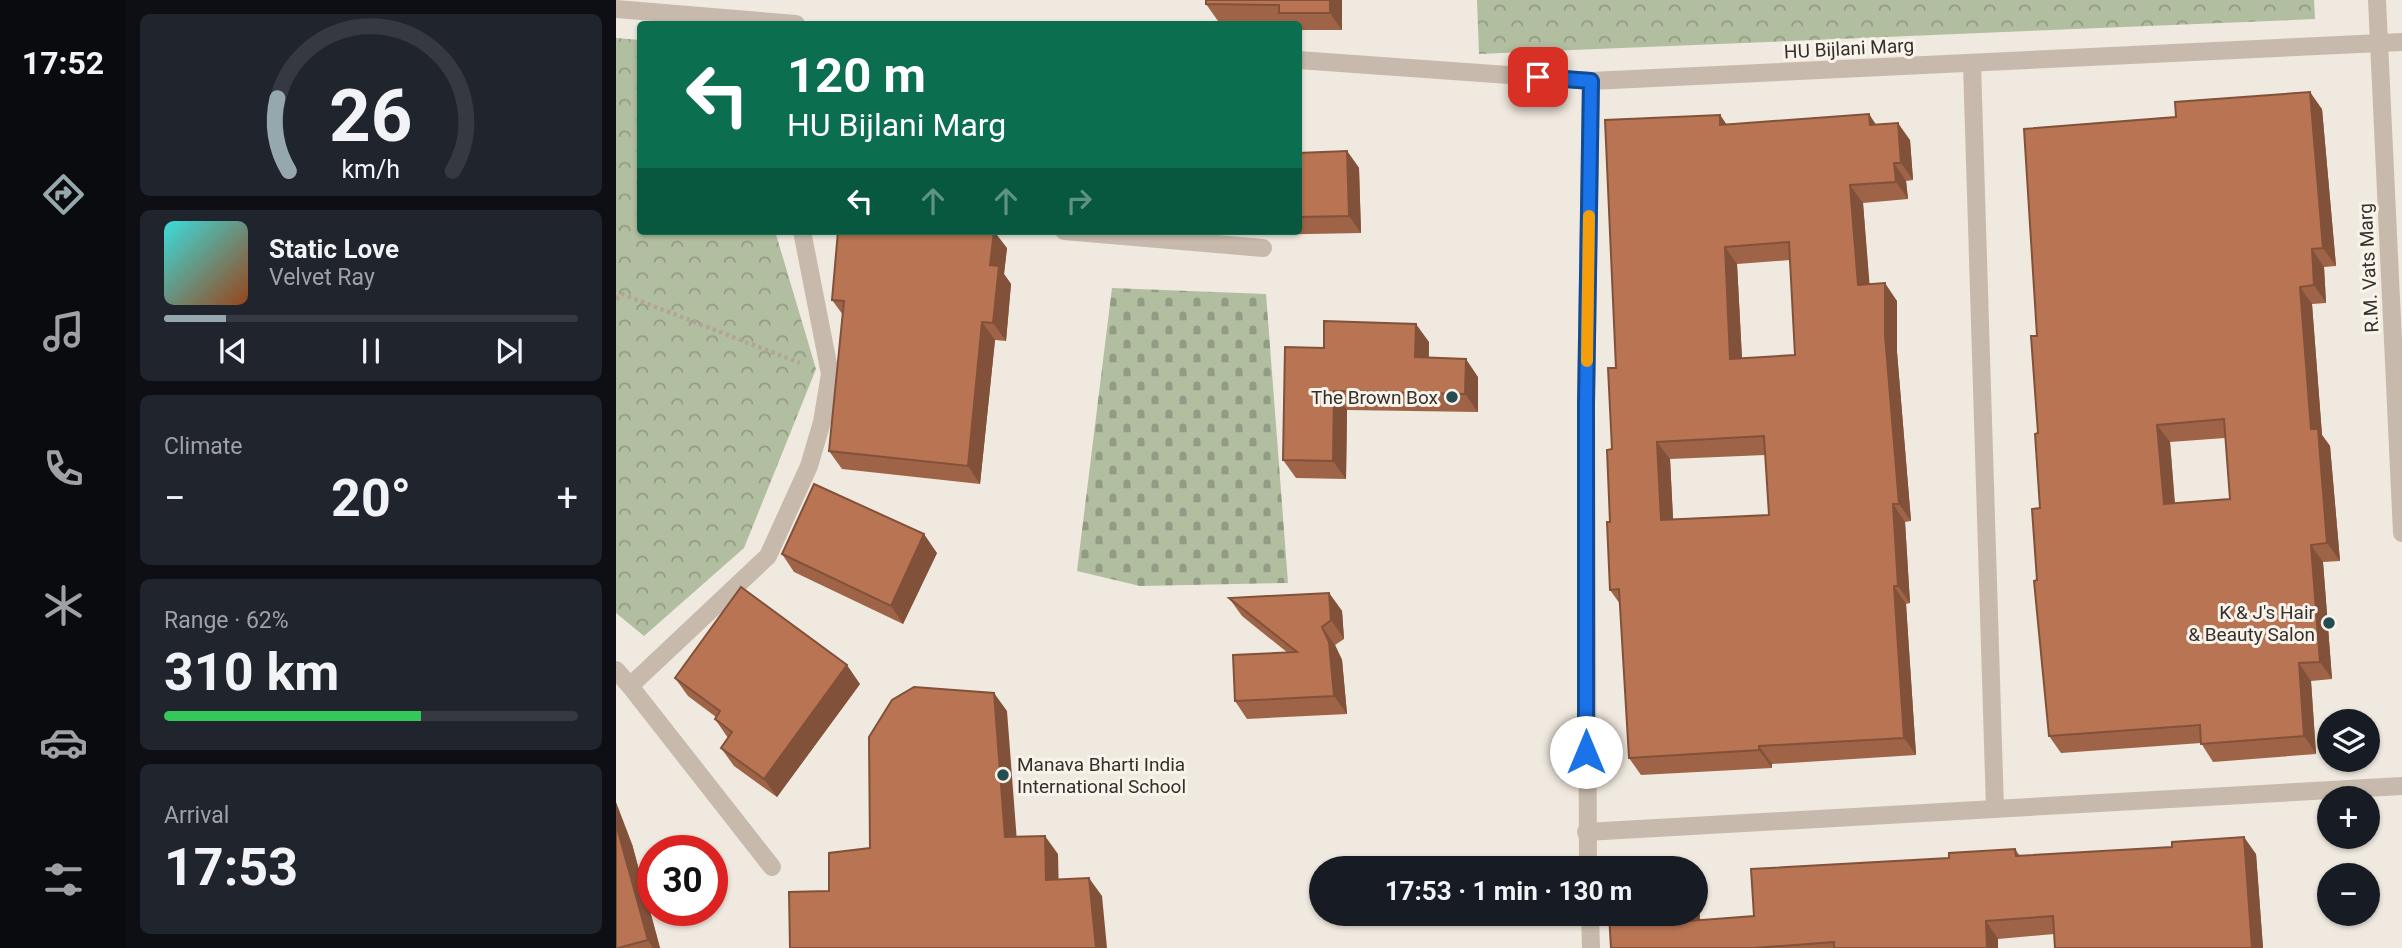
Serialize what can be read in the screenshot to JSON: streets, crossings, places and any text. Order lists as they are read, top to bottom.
{
  "streets": {
    "street": ["HU Bijlani Marg", "R.M. Vats Marg"]
  },
  "crossings": [
    ["HU Bijlani Marg", "R.M. Vats Marg"]
  ],
  "places": ["The Brown Box", "K & J's Hair & Beauty Salon", "Manava Bharti India International School"],
  "page": {
    "tabs": "17:52",
    "turn": ["120 m", "HU Bijlani Marg"],
    "song": ["Static Love", "Velvet Ray"],
    "tile": [
      "Climate",
      ["Range · 62%", "310 km"],
      ["Arrival", "17:53"]
    ],
    "heat": ["−", "20°", "+"],
    "map_buttons": ["+", "−"],
    "limit": "30",
    "trip": "17:53 · 1 min · 130 m",
    "gauge": ["26", "km/h"]
  }
}
